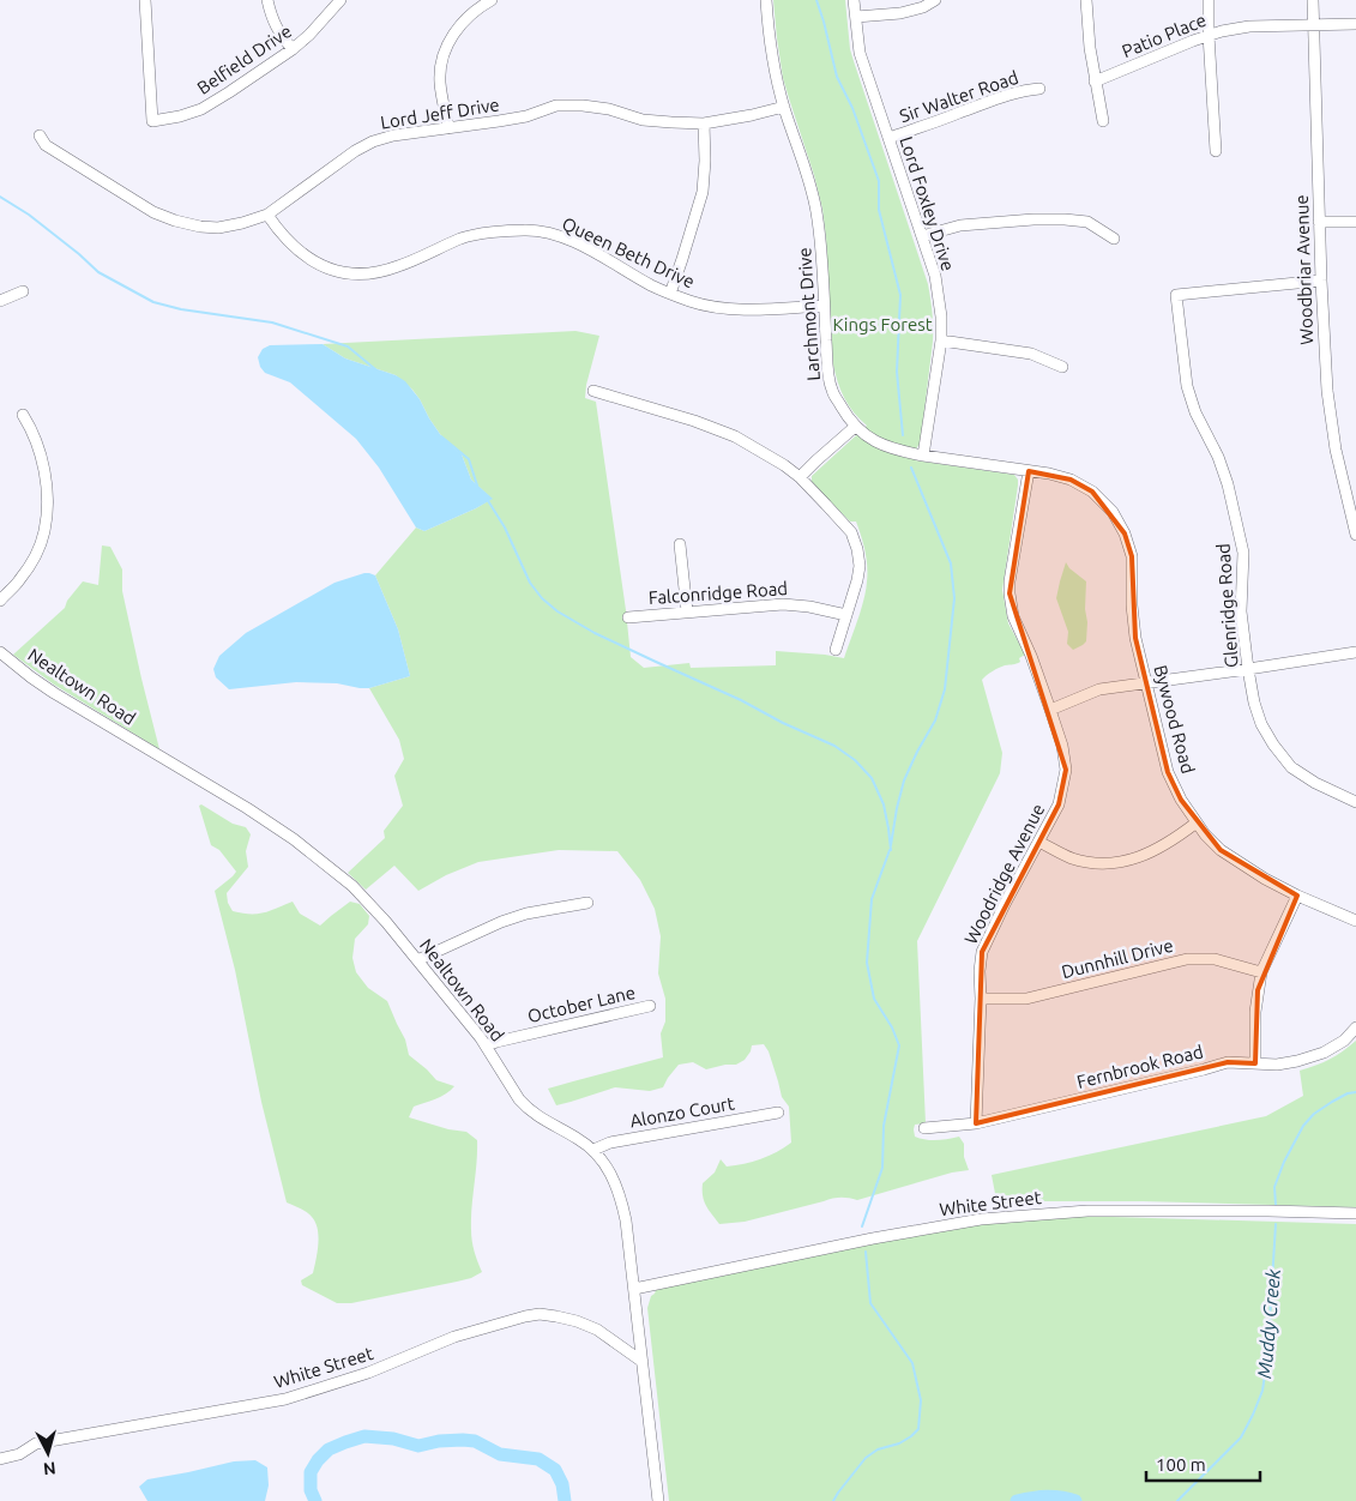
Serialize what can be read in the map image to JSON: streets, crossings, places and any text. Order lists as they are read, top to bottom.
{
  "streets": {
    "street": [
      "Patio Place",
      "Belfield Drive",
      "Sir Walter Road",
      "Lord Jeff Drive",
      "Lord Foxley Drive",
      "Queen Beth Drive",
      "Woodbriar Avenue",
      "Larchmont Drive",
      "Falconridge Road",
      "Glenridge Road",
      "Nealtown Road",
      "Bywood Road",
      "Woodridge Avenue",
      "Dunnhill Drive",
      "October Lane",
      "Fernbrook Road",
      "Alonzo Court",
      "White Street"
    ]
  },
  "crossings": [
    ["Patio Place", "Woodbriar Avenue"],
    ["Sir Walter Road", "Lord Foxley Drive"],
    ["Lord Jeff Drive", "Queen Beth Drive"],
    ["Lord Jeff Drive", "Larchmont Drive"],
    ["Lord Foxley Drive", "Larchmont Drive"],
    ["Queen Beth Drive", "Larchmont Drive"],
    ["Woodbriar Avenue", "Glenridge Road"],
    ["Larchmont Drive", "Bywood Road"],
    ["Larchmont Drive", "Woodridge Avenue"],
    ["Nealtown Road", "October Lane"],
    ["Nealtown Road", "Alonzo Court"],
    ["Nealtown Road", "White Street"],
    ["Woodridge Avenue", "Dunnhill Drive"],
    ["Woodridge Avenue", "Fernbrook Road"]
  ],
  "water": ["Muddy Creek"],
  "parks": ["Kings Forest"],
  "scale_bar": "100 m",
  "north": "bottom"
}
